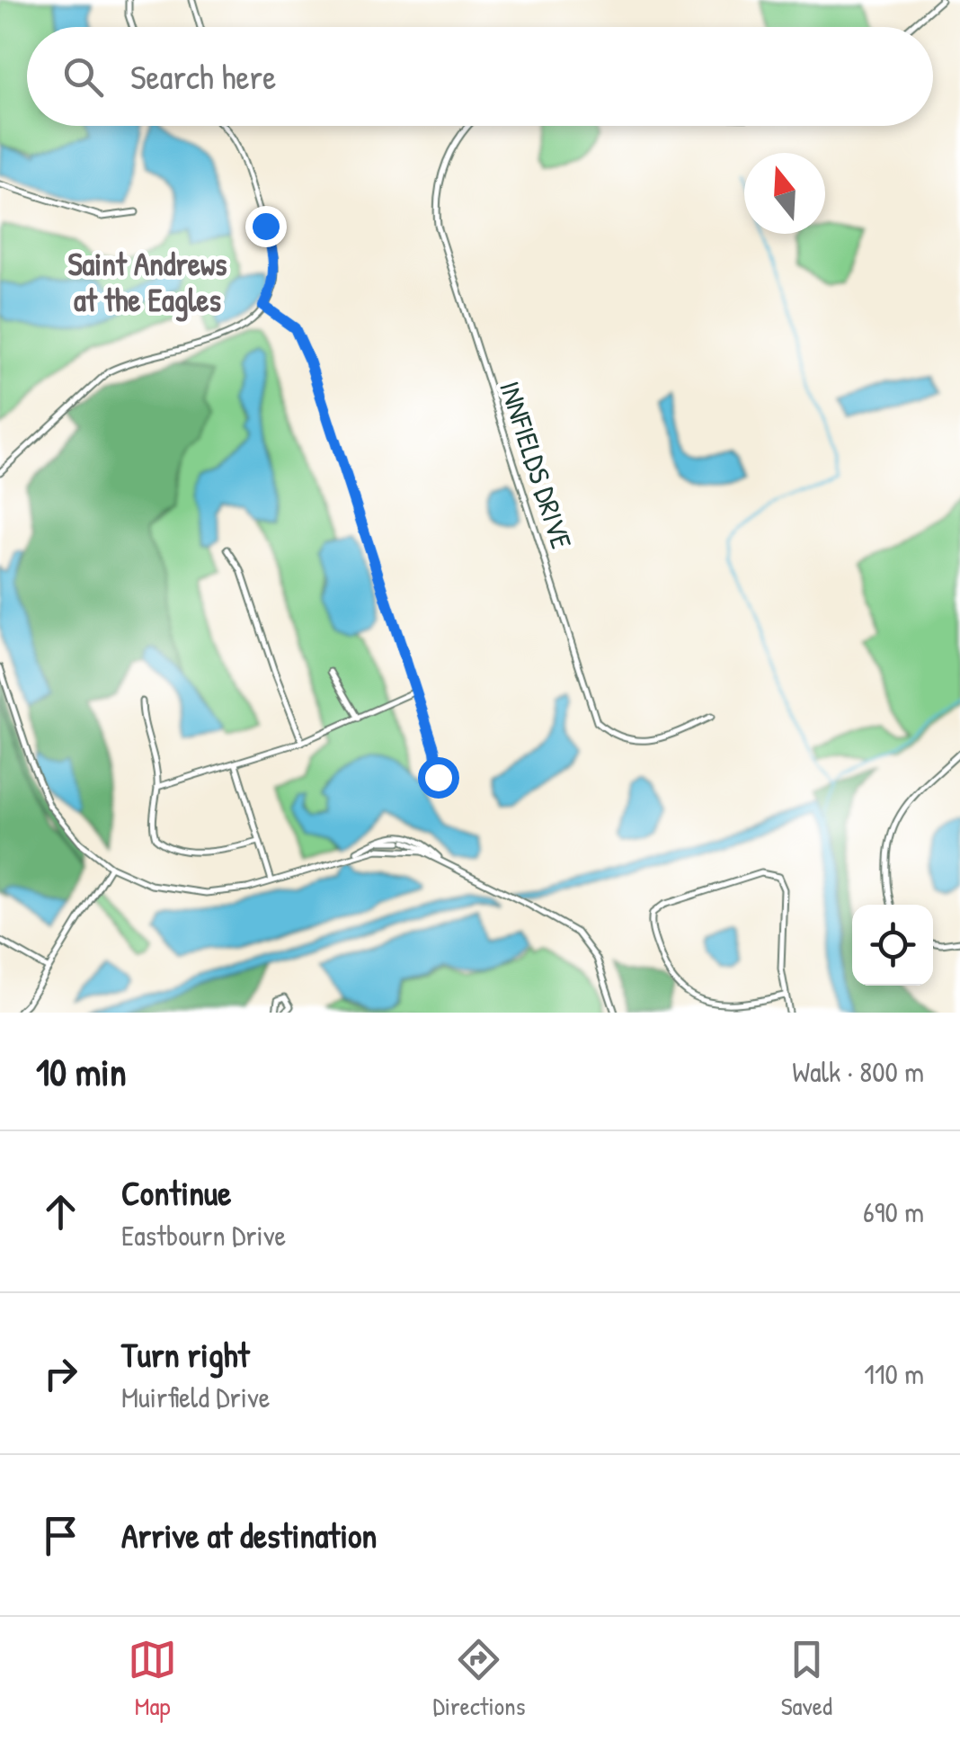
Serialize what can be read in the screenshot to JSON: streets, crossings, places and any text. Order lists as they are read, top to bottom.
{
  "streets": {
    "street": ["INNFIELDS DRIVE"]
  },
  "districts": ["Saint Andrews at the Eagles"],
  "north": "top",
  "page": {
    "search": "Search here",
    "heading": ["10 min", "Walk · 800 m"],
    "list": [
      ["Continue", "Eastbourn Drive", "690 m"],
      ["Turn right", "Muirfield Drive", "110 m"],
      "Arrive at destination"
    ],
    "nav": ["Map", "Directions", "Saved"]
  }
}
